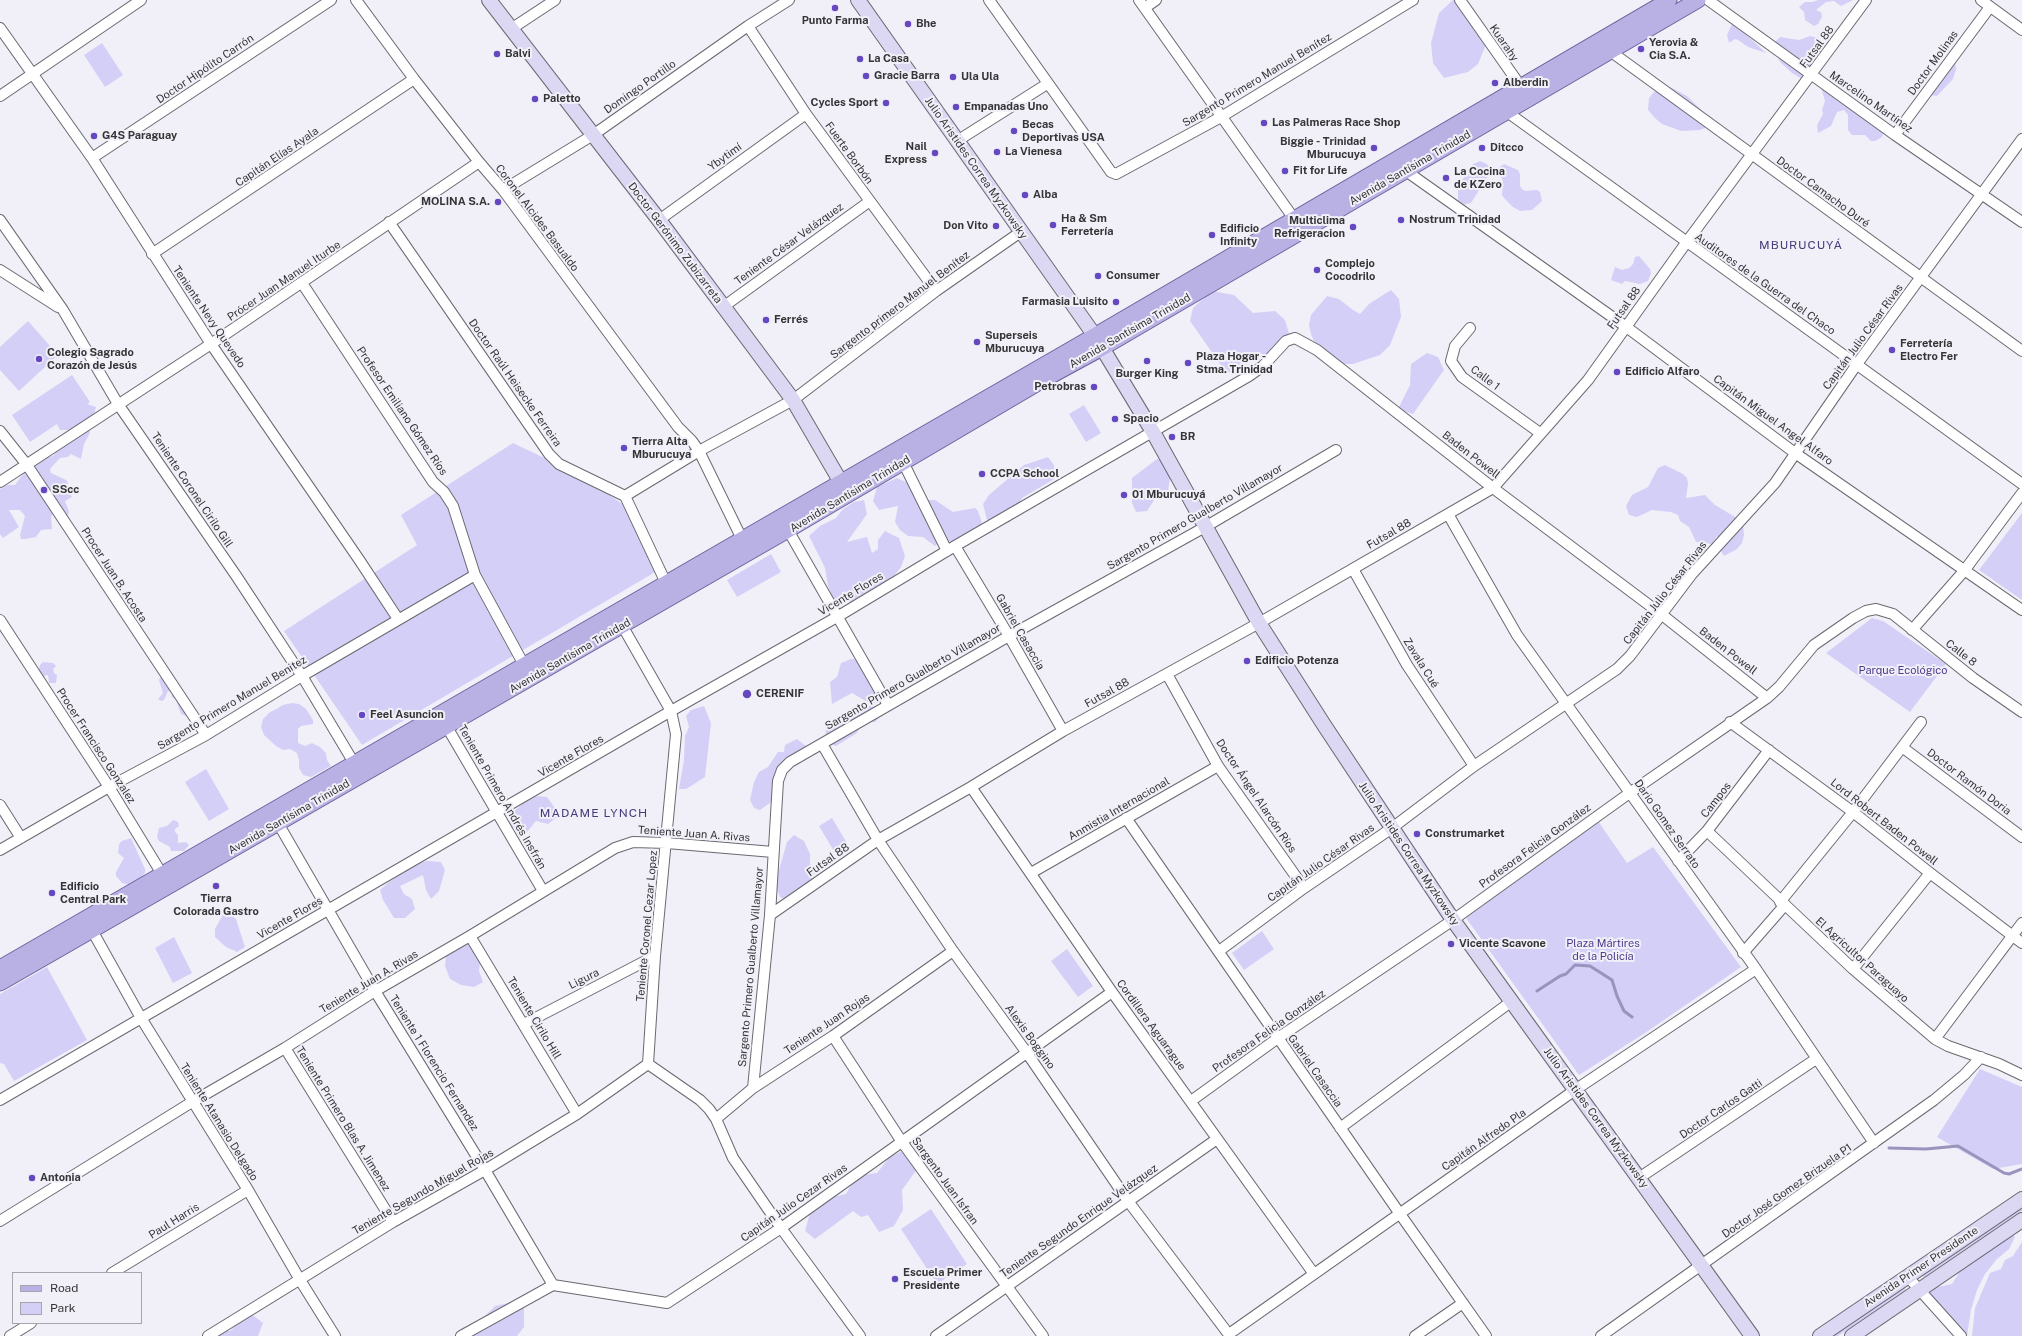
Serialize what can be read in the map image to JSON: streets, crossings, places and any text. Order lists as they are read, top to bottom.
{
  "streets": {
    "main road": [
      "Julio Aristides Correa Myzkowsky",
      "Avenida Santísima Trinidad",
      "Doctor Gerónimo Zubizarreta",
      "Avenida Primer Presidente"
    ],
    "street": [
      "Kuarahy",
      "Futsal 88",
      "Doctor Molinas",
      "Doctor Hipólito Carrón",
      "Sargento Primero Manuel Benítez",
      "Domingo Portillo",
      "Marcelino Martínez",
      "Fuerte Borbón",
      "Capitán Elías Ayala",
      "Ybytimí",
      "Doctor Camacho Duré",
      "Coronel Alcides Basualdo",
      "Teniente César Velázquez",
      "Prócer Juan Manuel Iturbe",
      "Auditores de la Guerra del Chaco",
      "Sargento primero Manuel Benítez",
      "Teniente Nevy Quevedo",
      "Capitán Julio César Rivas",
      "Calle 1",
      "Doctor Raúl Heisecke Ferreira",
      "Profesor Emiliano Gómez Ríos",
      "Capitán Miguel Angel Alfaro",
      "Baden Powell",
      "Teniente Coronel Cirilo Gill",
      "Sargento Primero Gualberto Villamayor",
      "Procer Juan B. Acosta",
      "Vicente Flores",
      "Gabriel Casaccia",
      "Calle 8",
      "Zavala Cué",
      "Sargento Primero Manuel Benitez",
      "Procer Francisco Gonzalez",
      "Doctor Ramón Doria",
      "Doctor Ángel Alarcón Ríos",
      "Teniente Primero Andrés Insfrán",
      "Campos",
      "Anmistia Internacional",
      "Lord Robert Baden Powell",
      "Dario Gomez Serrato",
      "Teniente Juan A. Rivas",
      "Profesora Felicia González",
      "Teniente Coronel Cezar Lopez",
      "El Agricultor Paraguayo",
      "Ligura",
      "Teniente Cirilo Hill",
      "Teniente Juan Rojas",
      "Cordillera Aguarague",
      "Alexis Boggino",
      "Teniente 1 Florencio Fernandez",
      "Doctor Carlos Gatti",
      "Teniente Primero Blas A. Jimenez",
      "Teniente Atanasio Delgado",
      "Capitán Alfredo Pla",
      "Sargento Juan Isfran",
      "Doctor José Gomez Brizuela P1",
      "Teniente Segundo Miguel Rojas",
      "Capitán Julio Cezar Rivas",
      "Paul Harris",
      "Teniente Segundo Enrique Velázquez"
    ]
  },
  "crossings": [
    ["Kuarahy", "Avenida Santísima Trinidad"],
    ["Futsal 88", "Marcelino Martínez"],
    ["Futsal 88", "Julio Aristides Correa Myzkowsky"],
    ["Futsal 88", "Doctor Camacho Duré"],
    ["Futsal 88", "Auditores de la Guerra del Chaco"],
    ["Futsal 88", "Calle 1"],
    ["Futsal 88", "Capitán Miguel Angel Alfaro"],
    ["Futsal 88", "Baden Powell"],
    ["Futsal 88", "Sargento Primero Gualberto Villamayor"],
    ["Futsal 88", "Gabriel Casaccia"],
    ["Futsal 88", "Zavala Cué"],
    ["Futsal 88", "Doctor Ángel Alarcón Ríos"],
    ["Futsal 88", "Dario Gomez Serrato"],
    ["Futsal 88", "Cordillera Aguarague"],
    ["Futsal 88", "Alexis Boggino"],
    ["Doctor Molinas", "Marcelino Martínez"],
    ["Doctor Hipólito Carrón", "Teniente Nevy Quevedo"],
    ["Domingo Portillo", "Fuerte Borbón"],
    ["Domingo Portillo", "Coronel Alcides Basualdo"],
    ["Domingo Portillo", "Doctor Gerónimo Zubizarreta"],
    ["Marcelino Martínez", "Capitán Julio César Rivas"],
    ["Fuerte Borbón", "Ybytimí"],
    ["Fuerte Borbón", "Teniente César Velázquez"],
    ["Fuerte Borbón", "Sargento primero Manuel Benítez"],
    ["Capitán Elías Ayala", "Coronel Alcides Basualdo"],
    ["Capitán Elías Ayala", "Teniente Nevy Quevedo"],
    ["Ybytimí", "Doctor Gerónimo Zubizarreta"],
    ["Julio Aristides Correa Myzkowsky", "Avenida Santísima Trinidad"],
    ["Julio Aristides Correa Myzkowsky", "Sargento primero Manuel Benítez"],
    ["Julio Aristides Correa Myzkowsky", "Capitán Julio César Rivas"],
    ["Julio Aristides Correa Myzkowsky", "Baden Powell"],
    ["Julio Aristides Correa Myzkowsky", "Sargento Primero Gualberto Villamayor"],
    ["Julio Aristides Correa Myzkowsky", "Vicente Flores"],
    ["Julio Aristides Correa Myzkowsky", "Profesora Felicia González"],
    ["Julio Aristides Correa Myzkowsky", "Doctor Carlos Gatti"],
    ["Julio Aristides Correa Myzkowsky", "Capitán Alfredo Pla"],
    ["Julio Aristides Correa Myzkowsky", "Doctor José Gomez Brizuela P1"],
    ["Avenida Santísima Trinidad", "Doctor Camacho Duré"],
    ["Avenida Santísima Trinidad", "Coronel Alcides Basualdo"],
    ["Avenida Santísima Trinidad", "Doctor Gerónimo Zubizarreta"],
    ["Avenida Santísima Trinidad", "Auditores de la Guerra del Chaco"],
    ["Avenida Santísima Trinidad", "Profesor Emiliano Gómez Ríos"],
    ["Avenida Santísima Trinidad", "Capitán Miguel Angel Alfaro"],
    ["Avenida Santísima Trinidad", "Teniente Coronel Cirilo Gill"],
    ["Avenida Santísima Trinidad", "Gabriel Casaccia"],
    ["Avenida Santísima Trinidad", "Procer Francisco Gonzalez"],
    ["Avenida Santísima Trinidad", "Teniente Primero Andrés Insfrán"],
    ["Avenida Santísima Trinidad", "Teniente Coronel Cezar Lopez"],
    ["Avenida Santísima Trinidad", "Teniente 1 Florencio Fernandez"],
    ["Avenida Santísima Trinidad", "Teniente Atanasio Delgado"],
    ["Doctor Camacho Duré", "Capitán Julio César Rivas"],
    ["Coronel Alcides Basualdo", "Prócer Juan Manuel Iturbe"],
    ["Doctor Gerónimo Zubizarreta", "Teniente César Velázquez"],
    ["Doctor Gerónimo Zubizarreta", "Sargento primero Manuel Benítez"],
    ["Prócer Juan Manuel Iturbe", "Teniente Nevy Quevedo"],
    ["Prócer Juan Manuel Iturbe", "Doctor Raúl Heisecke Ferreira"],
    ["Prócer Juan Manuel Iturbe", "Profesor Emiliano Gómez Ríos"],
    ["Prócer Juan Manuel Iturbe", "Teniente Coronel Cirilo Gill"],
    ["Prócer Juan Manuel Iturbe", "Procer Juan B. Acosta"],
    ["Auditores de la Guerra del Chaco", "Capitán Julio César Rivas"],
    ["Teniente Nevy Quevedo", "Sargento Primero Manuel Benitez"],
    ["Capitán Julio César Rivas", "Capitán Miguel Angel Alfaro"],
    ["Capitán Julio César Rivas", "Baden Powell"],
    ["Capitán Julio César Rivas", "Gabriel Casaccia"],
    ["Capitán Julio César Rivas", "Zavala Cué"],
    ["Capitán Julio César Rivas", "Doctor Ángel Alarcón Ríos"],
    ["Capitán Julio César Rivas", "Dario Gomez Serrato"],
    ["Profesor Emiliano Gómez Ríos", "Sargento Primero Manuel Benitez"],
    ["Baden Powell", "Vicente Flores"],
    ["Baden Powell", "Profesora Felicia González"],
    ["Teniente Coronel Cirilo Gill", "Sargento Primero Manuel Benitez"],
    ["Sargento Primero Gualberto Villamayor", "Gabriel Casaccia"],
    ["Sargento Primero Gualberto Villamayor", "Teniente Juan A. Rivas"],
    ["Sargento Primero Gualberto Villamayor", "Teniente Juan Rojas"],
    ["Sargento Primero Gualberto Villamayor", "Alexis Boggino"],
    ["Procer Juan B. Acosta", "Sargento Primero Manuel Benitez"],
    ["Vicente Flores", "Gabriel Casaccia"],
    ["Vicente Flores", "Teniente Primero Andrés Insfrán"],
    ["Vicente Flores", "Teniente Coronel Cezar Lopez"],
    ["Vicente Flores", "Teniente 1 Florencio Fernandez"],
    ["Vicente Flores", "Teniente Atanasio Delgado"],
    ["Gabriel Casaccia", "Anmistia Internacional"],
    ["Gabriel Casaccia", "Profesora Felicia González"],
    ["Gabriel Casaccia", "Capitán Alfredo Pla"],
    ["Calle 8", "Profesora Felicia González"],
    ["Sargento Primero Manuel Benitez", "Procer Francisco Gonzalez"],
    ["Doctor Ángel Alarcón Ríos", "Anmistia Internacional"],
    ["Teniente Primero Andrés Insfrán", "Teniente Juan A. Rivas"],
    ["Campos", "Lord Robert Baden Powell"],
    ["Campos", "Dario Gomez Serrato"],
    ["Campos", "El Agricultor Paraguayo"],
    ["Anmistia Internacional", "Cordillera Aguarague"],
    ["Lord Robert Baden Powell", "Profesora Felicia González"],
    ["Dario Gomez Serrato", "Profesora Felicia González"],
    ["Dario Gomez Serrato", "Doctor Carlos Gatti"],
    ["Dario Gomez Serrato", "Capitán Alfredo Pla"],
    ["Dario Gomez Serrato", "Doctor José Gomez Brizuela P1"],
    ["Teniente Juan A. Rivas", "Teniente Coronel Cezar Lopez"],
    ["Teniente Juan A. Rivas", "Teniente Cirilo Hill"],
    ["Teniente Juan A. Rivas", "Teniente 1 Florencio Fernandez"],
    ["Teniente Juan A. Rivas", "Teniente Primero Blas A. Jimenez"],
    ["Teniente Juan A. Rivas", "Teniente Atanasio Delgado"],
    ["Profesora Felicia González", "Cordillera Aguarague"],
    ["Teniente Coronel Cezar Lopez", "Ligura"],
    ["Teniente Coronel Cezar Lopez", "Teniente Segundo Miguel Rojas"],
    ["El Agricultor Paraguayo", "Doctor José Gomez Brizuela P1"],
    ["Ligura", "Teniente Cirilo Hill"],
    ["Teniente Cirilo Hill", "Teniente Segundo Miguel Rojas"],
    ["Teniente Juan Rojas", "Alexis Boggino"],
    ["Teniente Juan Rojas", "Sargento Juan Isfran"],
    ["Cordillera Aguarague", "Capitán Alfredo Pla"],
    ["Cordillera Aguarague", "Capitán Julio Cezar Rivas"],
    ["Cordillera Aguarague", "Teniente Segundo Enrique Velázquez"],
    ["Alexis Boggino", "Capitán Alfredo Pla"],
    ["Alexis Boggino", "Capitán Julio Cezar Rivas"],
    ["Alexis Boggino", "Teniente Segundo Enrique Velázquez"],
    ["Teniente 1 Florencio Fernandez", "Teniente Segundo Miguel Rojas"],
    ["Teniente 1 Florencio Fernandez", "Capitán Julio Cezar Rivas"],
    ["Teniente Primero Blas A. Jimenez", "Teniente Segundo Miguel Rojas"],
    ["Teniente Atanasio Delgado", "Teniente Segundo Miguel Rojas"],
    ["Teniente Atanasio Delgado", "Paul Harris"],
    ["Sargento Juan Isfran", "Capitán Julio Cezar Rivas"],
    ["Sargento Juan Isfran", "Teniente Segundo Enrique Velázquez"]
  ],
  "districts": ["MBURUCUYÁ", "MADAME LYNCH"],
  "parks": ["Parque Ecológico", "Plaza Mártires de la Policía"],
  "places": [
    "Punto Farma",
    "Bhe",
    "Yerovia & Cia S.A.",
    "Balvi",
    "La Casa",
    "Gracie Barra",
    "Ula Ula",
    "Alberdin",
    "Paletto",
    "Cycles Sport",
    "Empanadas Uno",
    "Las Palmeras Race Shop",
    "Becas Deportivas USA",
    "G4S Paraguay",
    "Biggie - Trinidad Mburucuya",
    "Ditcco",
    "La Vienesa",
    "Nail Express",
    "Fit for Life",
    "La Cocina de KZero",
    "Alba",
    "MOLINA S.A.",
    "Nostrum Trinidad",
    "Ha & Sm Ferretería",
    "Don Vito",
    "Multiclima Refrigeracion",
    "Edificio Infinity",
    "Complejo Cocodrilo",
    "Consumer",
    "Farmasia Luisito",
    "Ferrés",
    "Superseis Mburucuya",
    "Ferretería Electro Fer",
    "Colegio Sagrado Corazón de Jesús",
    "Burger King",
    "Plaza Hogar - Stma. Trinidad",
    "Edificio Alfaro",
    "Petrobras",
    "Spacio",
    "BR",
    "Tierra Alta Mburucuya",
    "CCPA School",
    "SScc",
    "01 Mburucuyá",
    "Edificio Potenza",
    "CERENIF",
    "Feel Asuncion",
    "Construmarket",
    "Tierra Colorada Gastro",
    "Edificio Central Park",
    "Vicente Scavone",
    "Antonia",
    "Escuela Primer Presidente"
  ],
  "legend": ["Road", "Park"]
}
